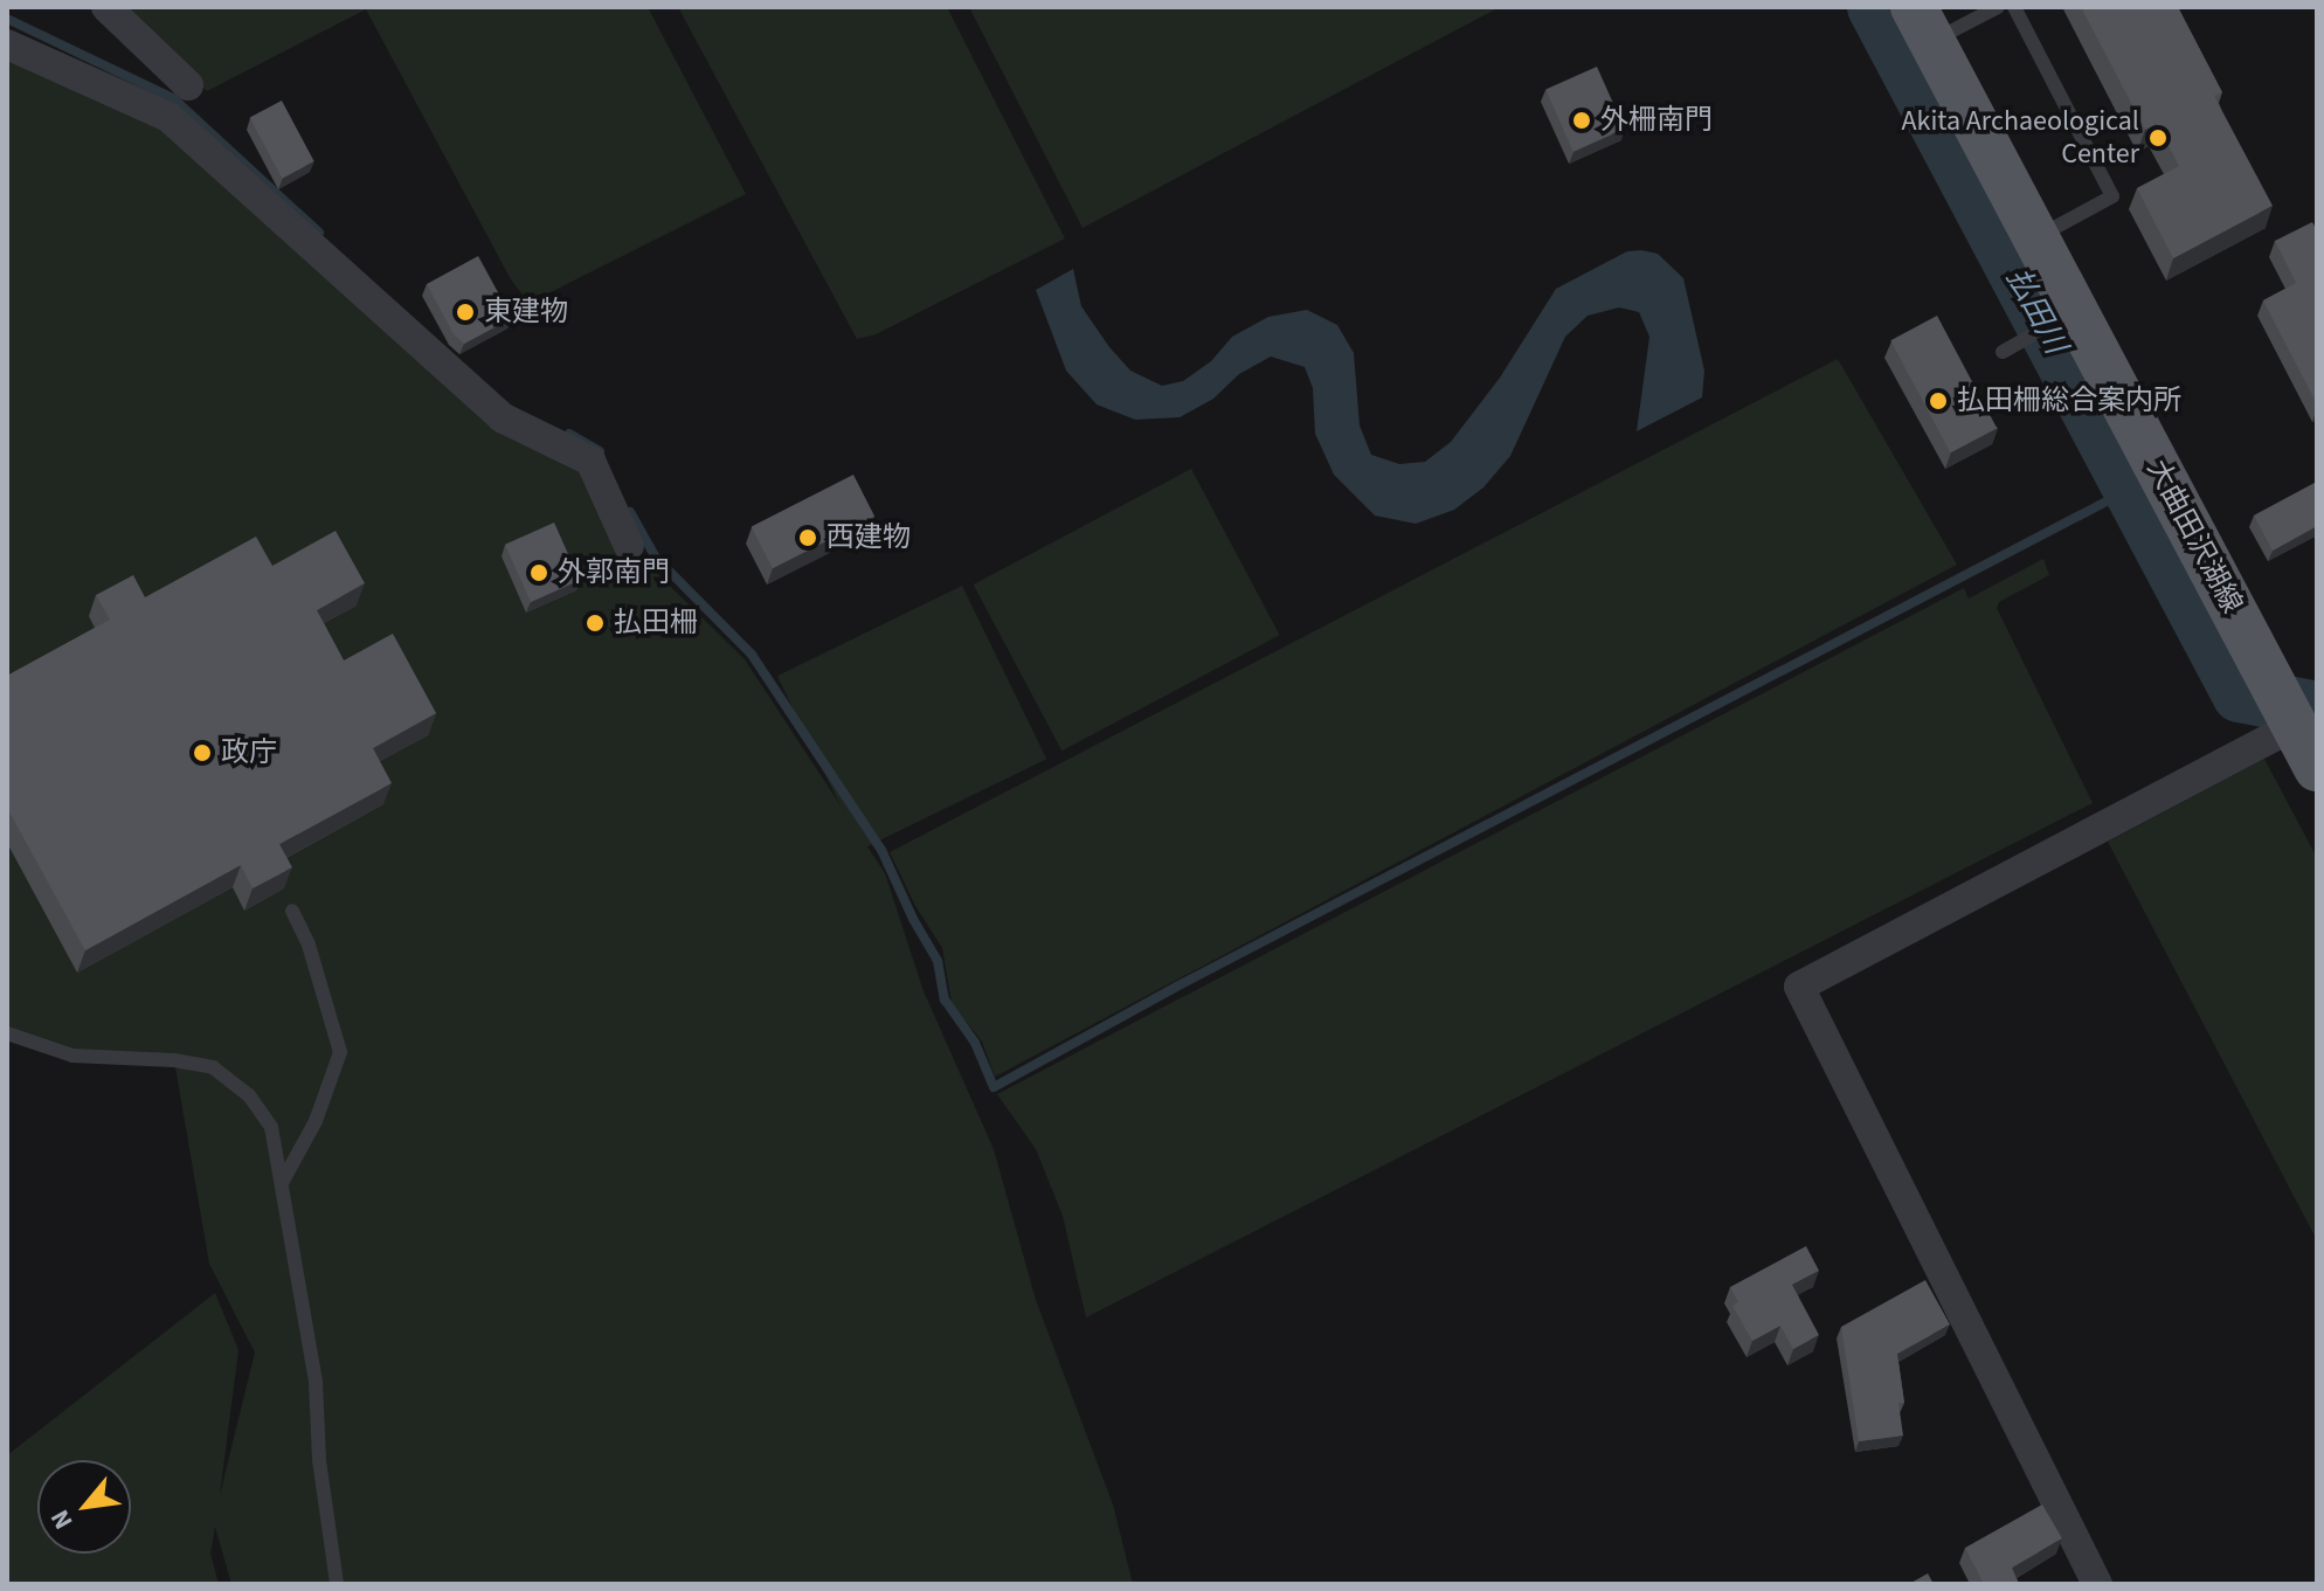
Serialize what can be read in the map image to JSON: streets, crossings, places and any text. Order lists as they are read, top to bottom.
{
  "streets": {
    "main road": ["大曲田沢湖線"]
  },
  "water": ["払田川"],
  "places": [
    "外柵南門",
    "Akita Archaeological Center",
    "東建物",
    "払田柵総合案内所",
    "西建物",
    "外郭南門",
    "払田柵",
    "政庁"
  ],
  "north": "bottom left"
}
